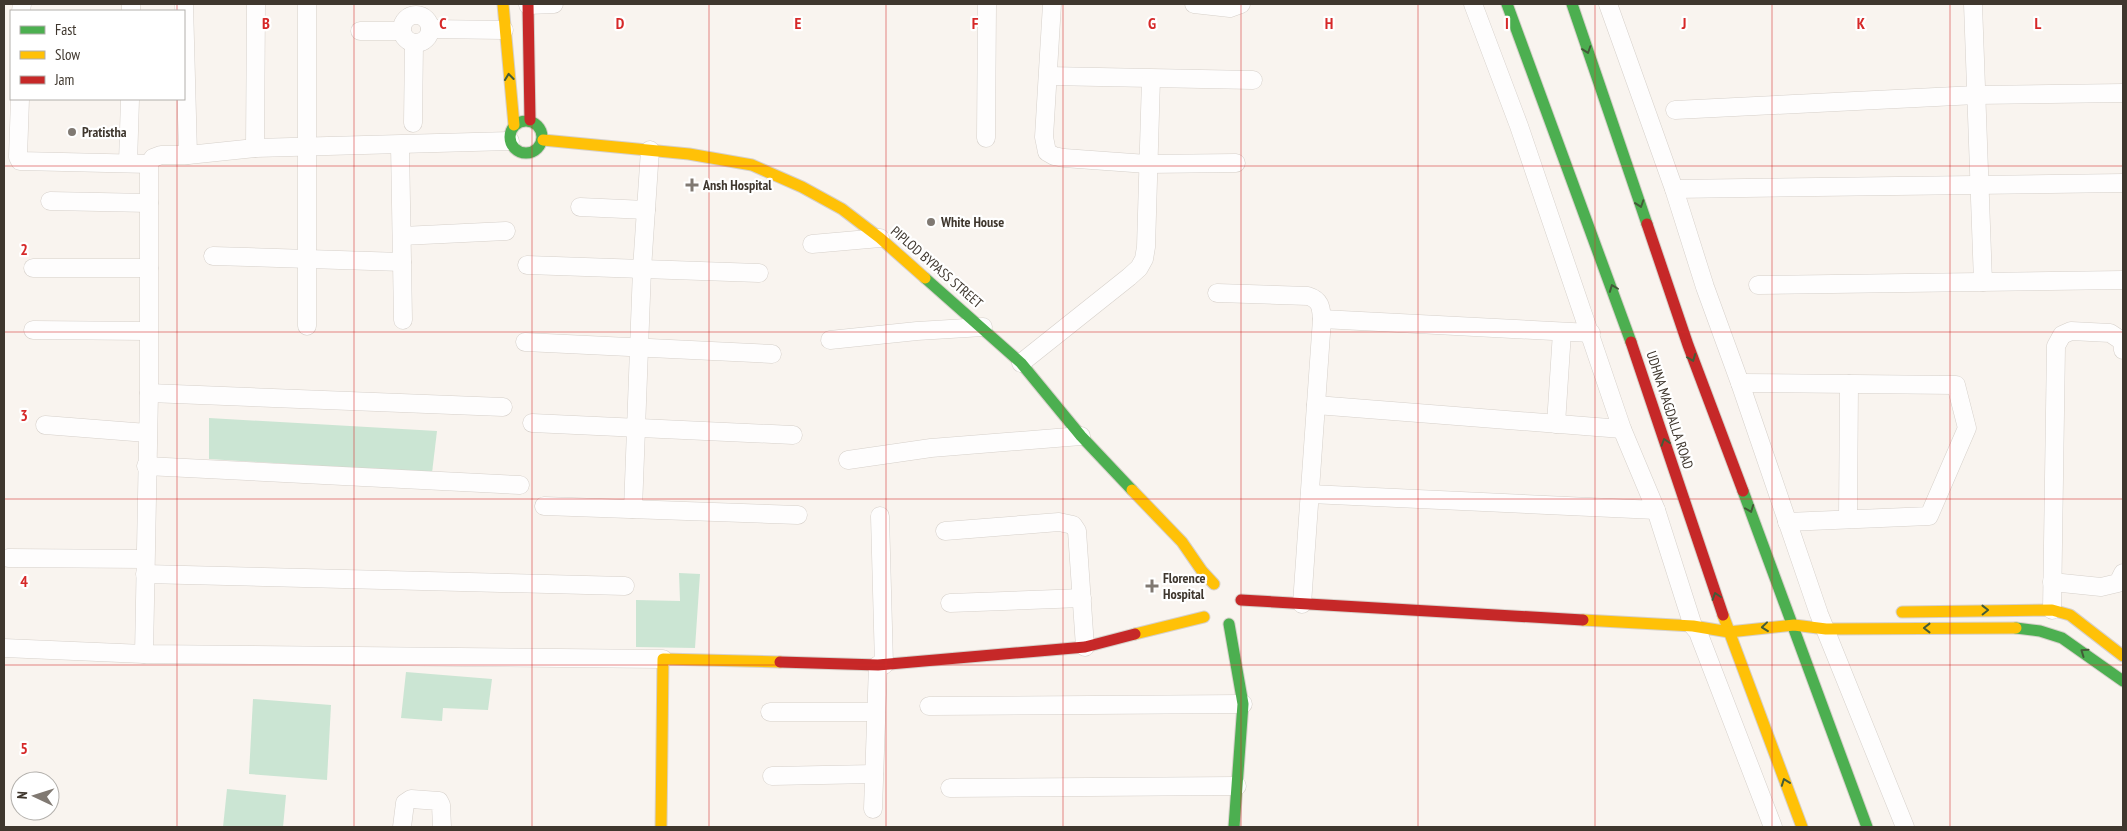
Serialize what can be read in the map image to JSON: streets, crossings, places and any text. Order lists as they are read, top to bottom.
{
  "streets": {
    "street": ["PIPLOD BYPASS STREET", "UDHNA MAGDALLA ROAD"]
  },
  "places": {
    "other": ["Pratistha", "White House"],
    "health": ["Ansh Hospital", "Florence Hospital"]
  },
  "legend": ["Fast", "Slow", "Jam"],
  "north": "left",
  "grid": {
    "columns": [
      "B",
      "C",
      "D",
      "E",
      "F",
      "G",
      "H",
      "I",
      "J",
      "K",
      "L"
    ],
    "rows": [
      "2",
      "3",
      "4",
      "5"
    ]
  }
}
